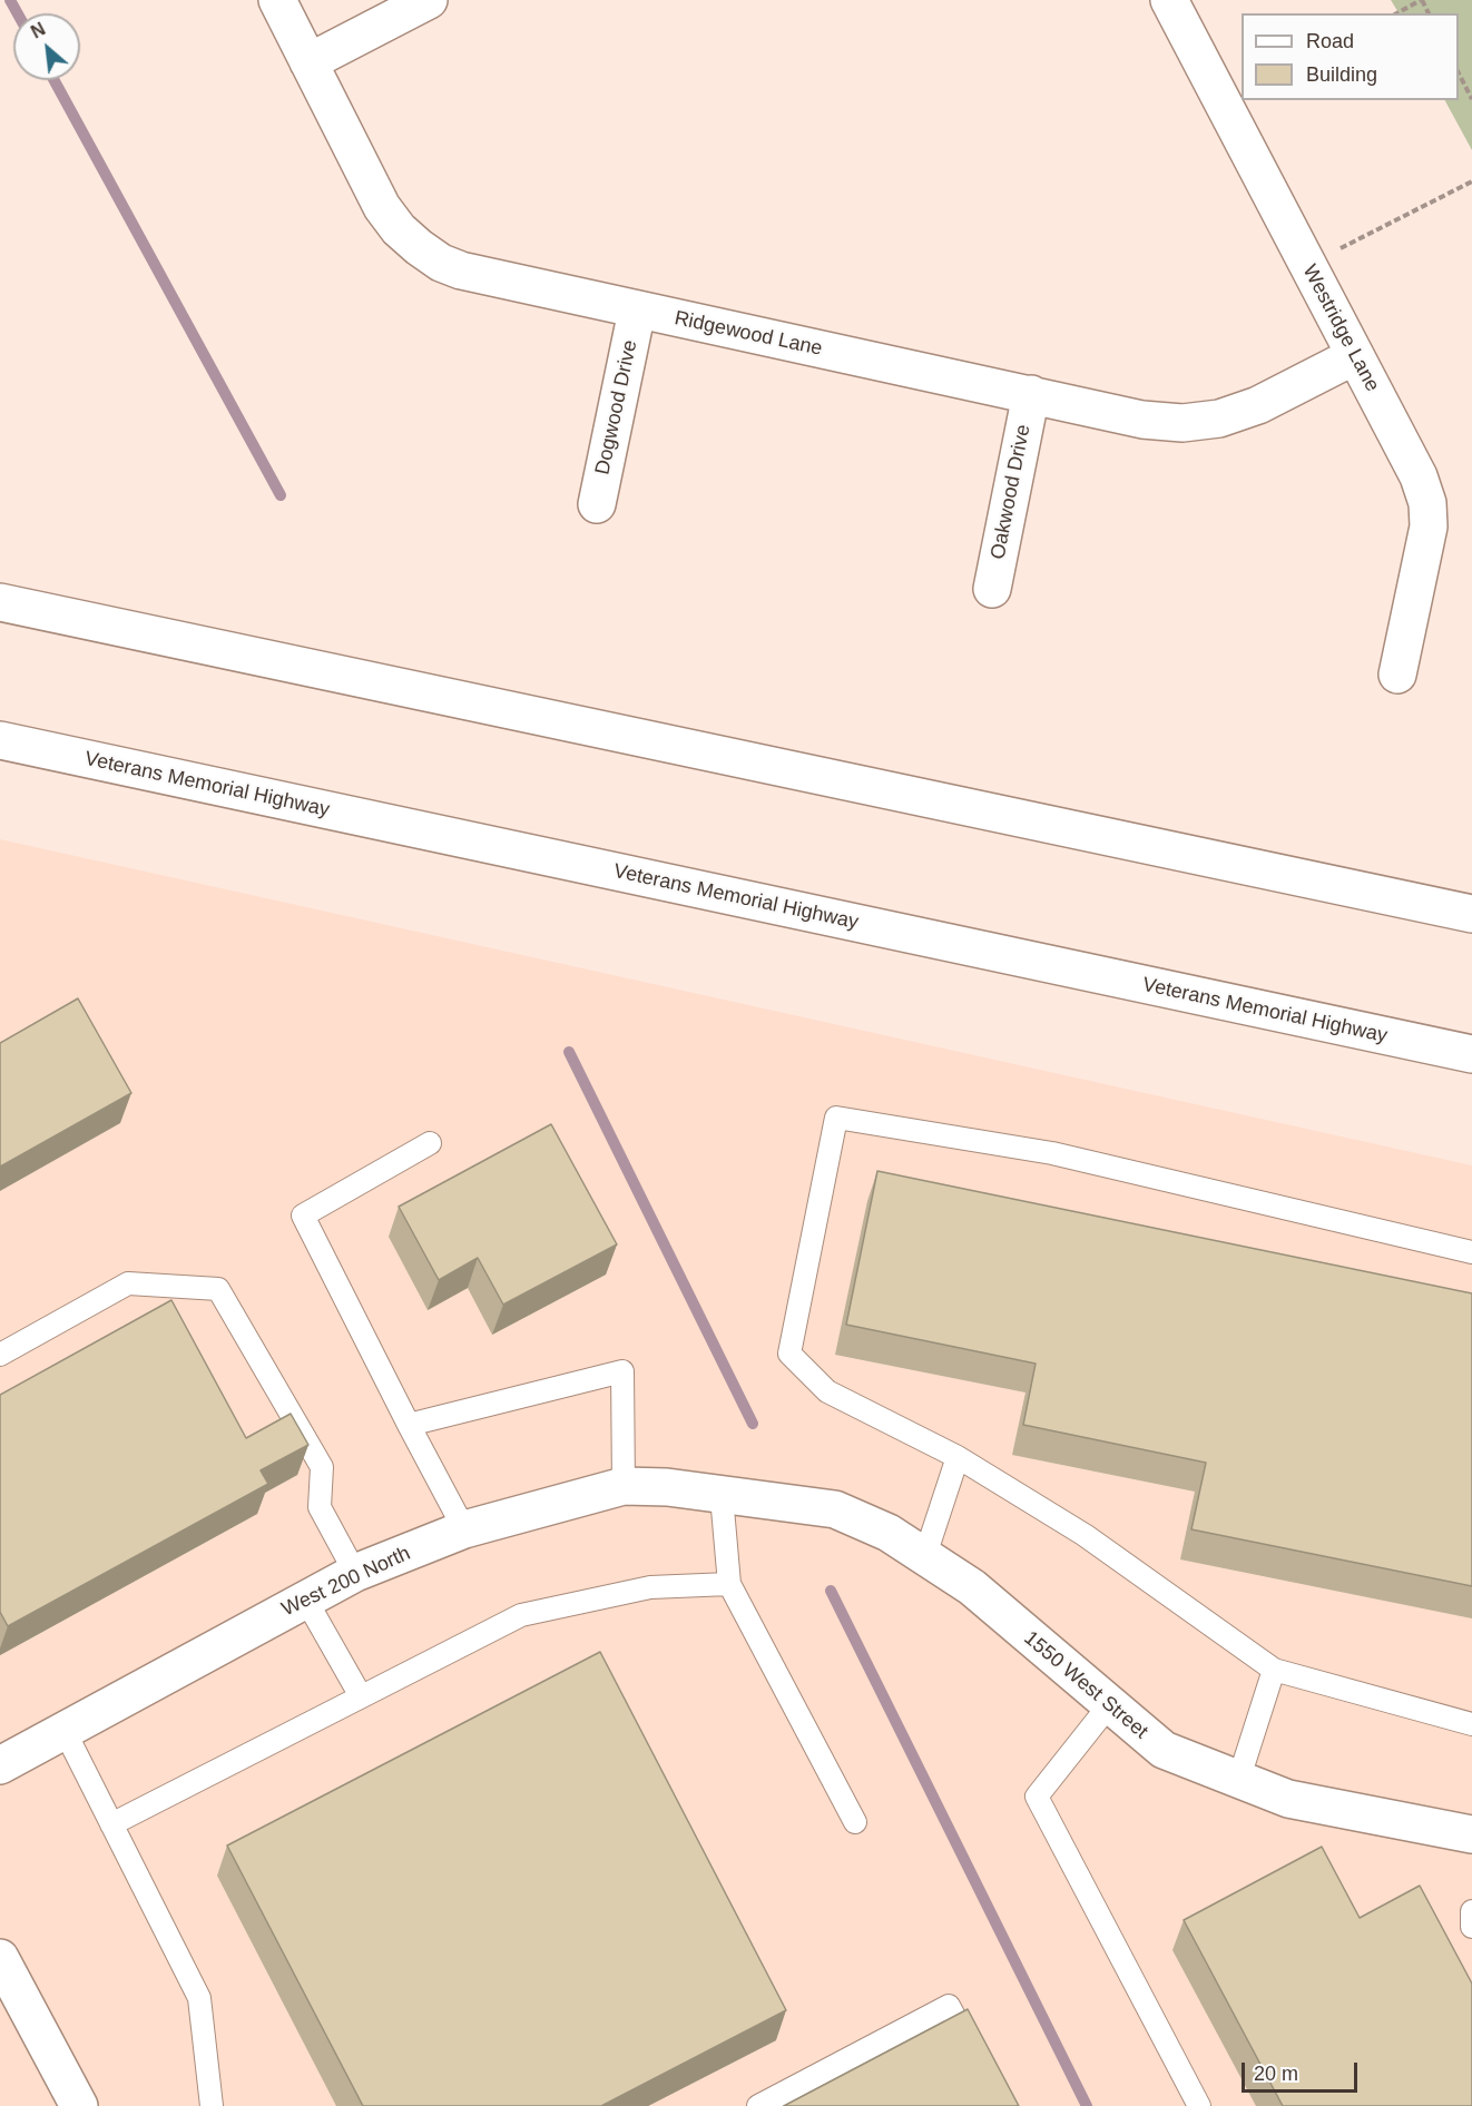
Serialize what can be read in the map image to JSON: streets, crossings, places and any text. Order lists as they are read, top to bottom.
{
  "streets": {
    "main road": [
      "Westridge Lane",
      "Ridgewood Lane",
      "Dogwood Drive",
      "Oakwood Drive",
      "Veterans Memorial Highway",
      "West 200 North",
      "1550 West Street"
    ]
  },
  "crossings": [
    ["Westridge Lane", "Ridgewood Lane"],
    ["Ridgewood Lane", "Dogwood Drive"],
    ["Ridgewood Lane", "Oakwood Drive"],
    ["West 200 North", "1550 West Street"]
  ],
  "legend": ["Road", "Building"],
  "scale_bar": "20 m",
  "north": "top left"
}
